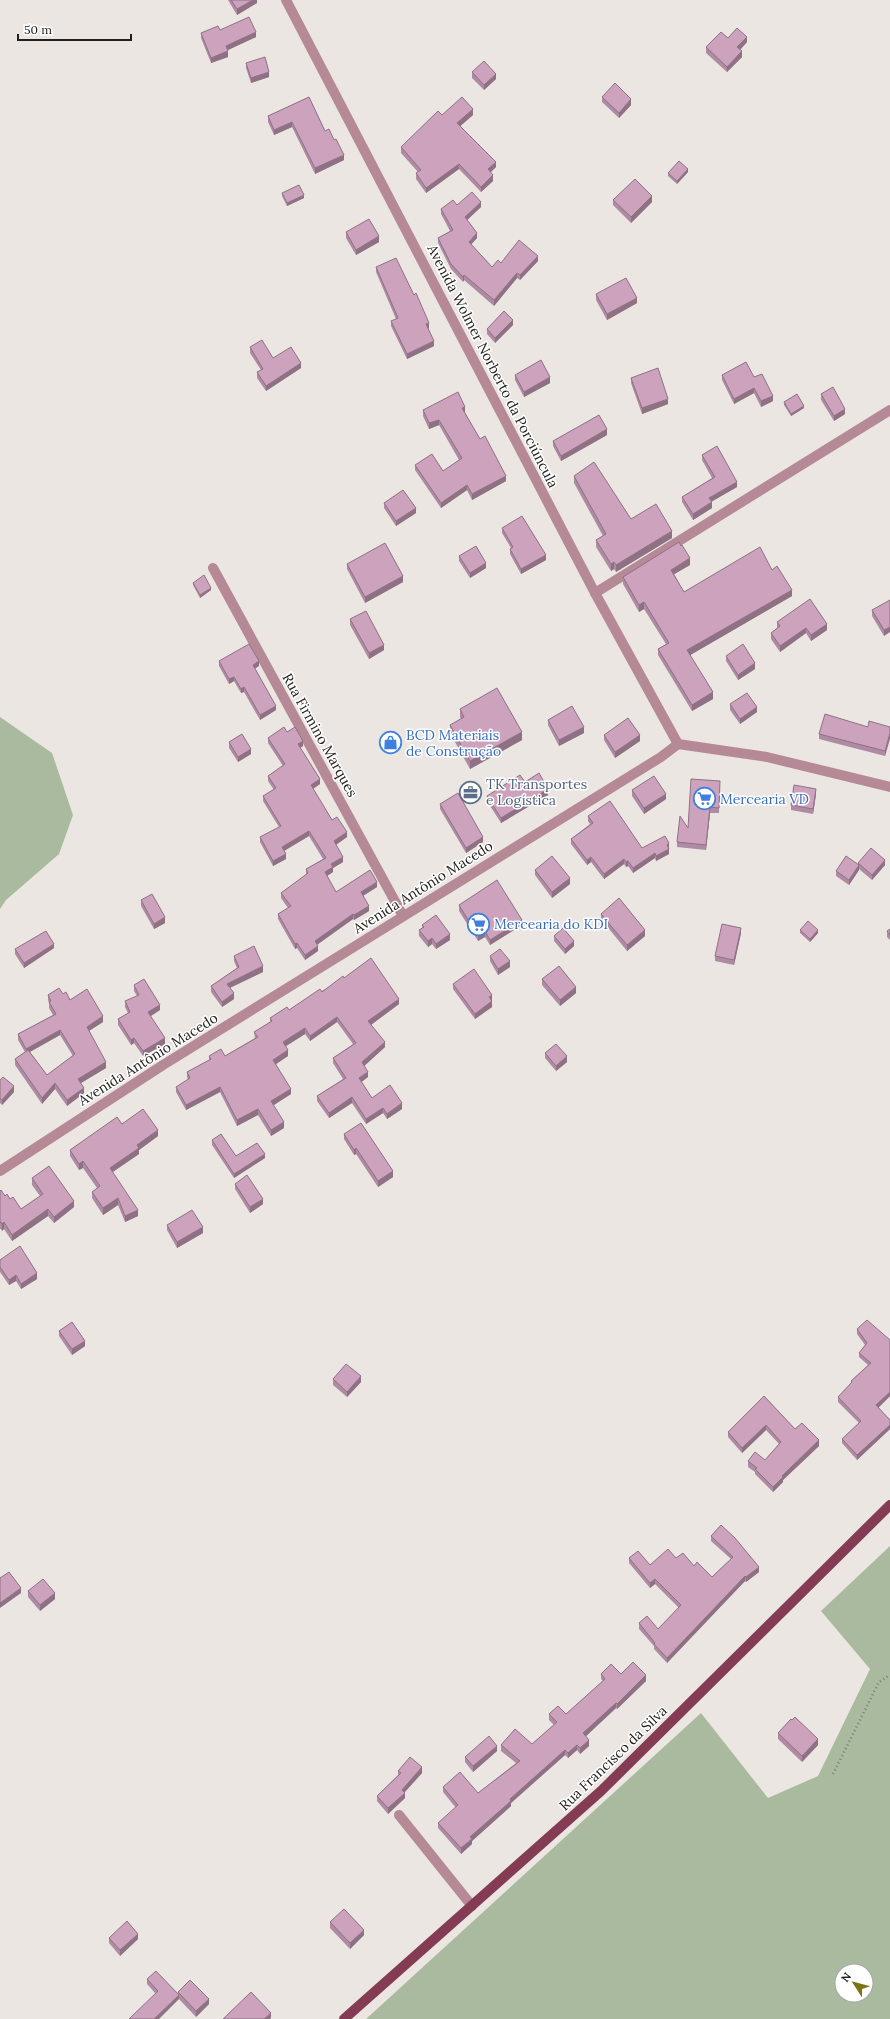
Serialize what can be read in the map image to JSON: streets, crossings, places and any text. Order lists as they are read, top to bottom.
{
  "streets": {
    "main road": ["Rua Francisco da Silva"],
    "street": ["Avenida Wolmer Norberto da Porciúncula", "Rua Firmino Marques", "Avenida Antônio Macedo"]
  },
  "crossings": [
    ["Avenida Wolmer Norberto da Porciúncula", "Avenida Antônio Macedo"],
    ["Rua Firmino Marques", "Avenida Antônio Macedo"]
  ],
  "places": {
    "shop": ["BCD Materiais de Construção"],
    "office": ["TK Transportes e Logística"],
    "supermarket": ["Mercearia VD", "Mercearia do KDI"]
  },
  "scale_bar": "50 m",
  "north": "top left"
}
